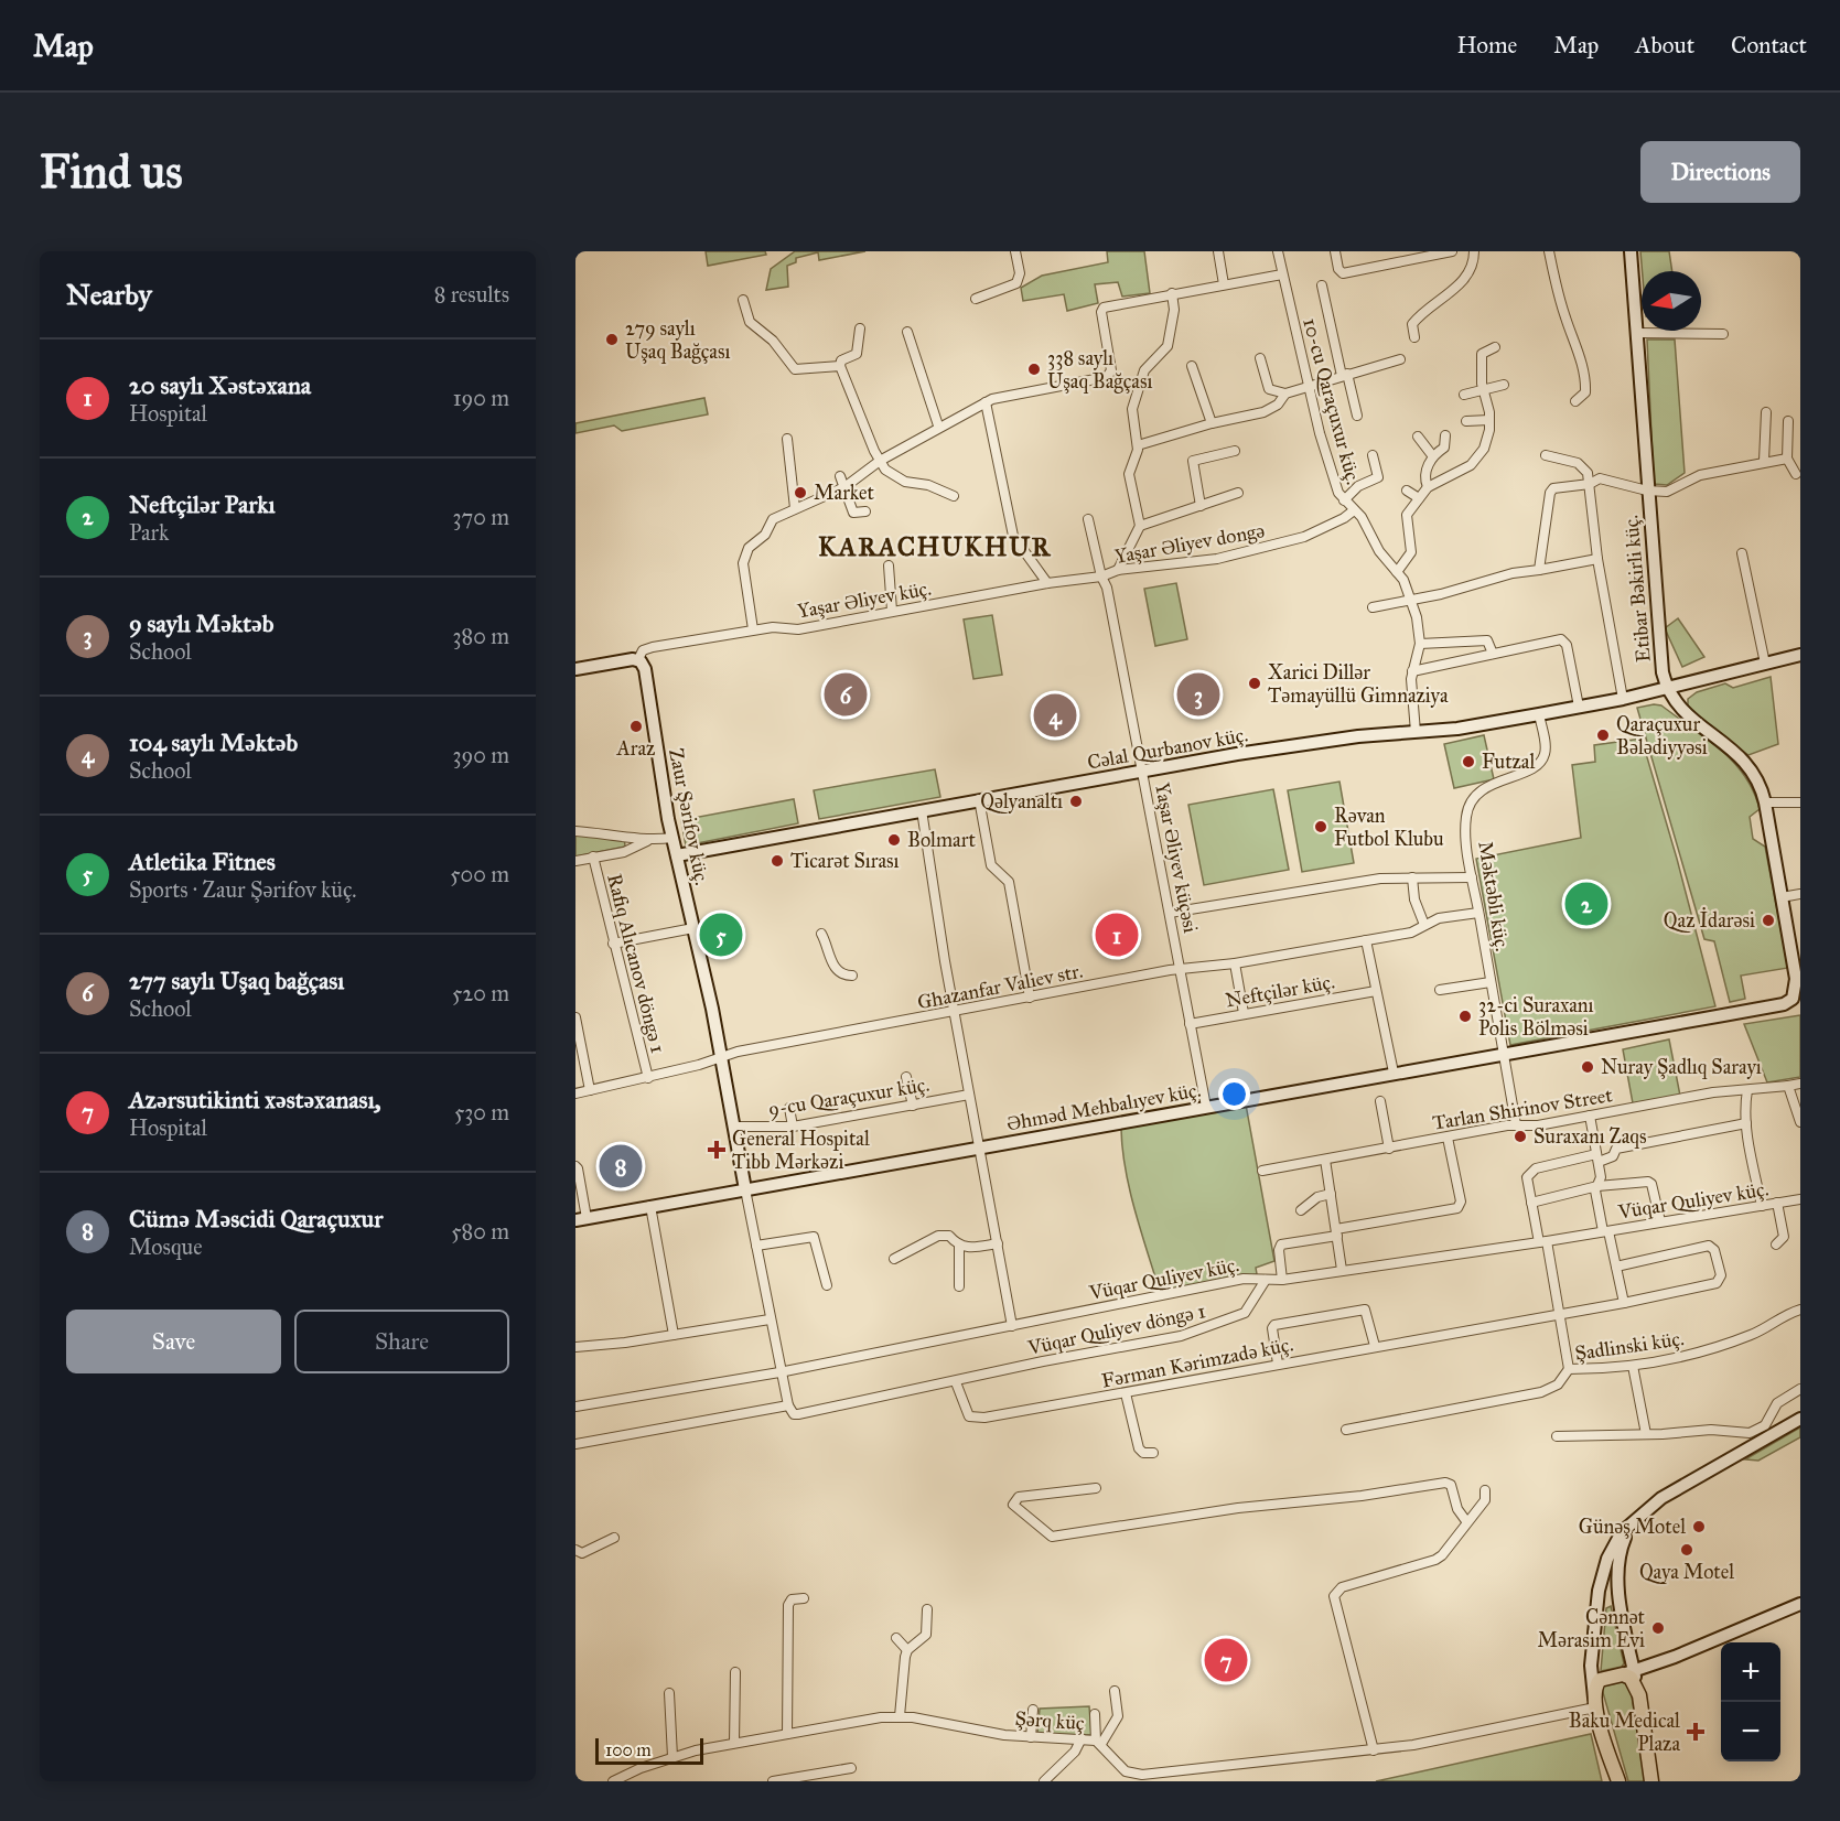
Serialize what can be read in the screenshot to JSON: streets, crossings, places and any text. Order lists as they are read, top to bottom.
{
  "streets": {
    "street": [
      "10-cu Qaraçuxur küç.",
      "Yaşar Əliyev dongə",
      "Etibar Bəkirli küç.",
      "Yaşar Əliyev küç.",
      "Cəlal Qurbanov küç.",
      "Zaur Şərifov küç.",
      "Yaşar Əliyev küçəsi",
      "Məktəbli küç.",
      "Rafiq Alıcanov döngə 1",
      "Ghazanfar Valiev str.",
      "Neftçilər küç.",
      "9-cu Qaraçuxur küç.",
      "Əhməd Mehbalıyev küç.",
      "Tarlan Shirinov Street",
      "Vüqar Quliyev küç.",
      "Vüqar Quliyev döngə 1",
      "Şadlinski küç.",
      "Fərman Kərimzadə küç.",
      "Şərq küç"
    ]
  },
  "crossings": [
    ["10-cu Qaraçuxur küç.", "Yaşar Əliyev dongə"],
    ["10-cu Qaraçuxur küç.", "Cəlal Qurbanov küç."],
    ["Yaşar Əliyev dongə", "Yaşar Əliyev küç."],
    ["Yaşar Əliyev dongə", "Yaşar Əliyev küçəsi"],
    ["Etibar Bəkirli küç.", "Cəlal Qurbanov küç."],
    ["Etibar Bəkirli küç.", "Əhməd Mehbalıyev küç."],
    ["Yaşar Əliyev küç.", "Zaur Şərifov küç."],
    ["Yaşar Əliyev küç.", "Yaşar Əliyev küçəsi"],
    ["Cəlal Qurbanov küç.", "Zaur Şərifov küç."],
    ["Cəlal Qurbanov küç.", "Yaşar Əliyev küçəsi"],
    ["Cəlal Qurbanov küç.", "Məktəbli küç."],
    ["Zaur Şərifov küç.", "Ghazanfar Valiev str."],
    ["Zaur Şərifov küç.", "9-cu Qaraçuxur küç."],
    ["Zaur Şərifov küç.", "Əhməd Mehbalıyev küç."],
    ["Zaur Şərifov küç.", "Vüqar Quliyev küç."],
    ["Yaşar Əliyev küçəsi", "Ghazanfar Valiev str."],
    ["Yaşar Əliyev küçəsi", "Neftçilər küç."],
    ["Yaşar Əliyev küçəsi", "Əhməd Mehbalıyev küç."],
    ["Məktəbli küç.", "Ghazanfar Valiev str."],
    ["Məktəbli küç.", "Əhməd Mehbalıyev küç."],
    ["Məktəbli küç.", "Tarlan Shirinov Street"],
    ["Rafiq Alıcanov döngə 1", "Ghazanfar Valiev str."],
    ["Vüqar Quliyev küç.", "Vüqar Quliyev döngə 1"],
    ["Vüqar Quliyev döngə 1", "Fərman Kərimzadə küç."]
  ],
  "districts": ["KARACHUKHUR"],
  "places": {
    "other": [
      "279 saylı Uşaq Bağçası",
      "338 saylı Uşaq Bağçası",
      "Market",
      "Xarici Dillər Təmayüllü Gimnaziya",
      "Araz",
      "Qaraçuxur Bələdiyyəsi",
      "Futzal",
      "Qəlyanaltı",
      "Rəvan Futbol Klubu",
      "Bolmart",
      "Ticarət Sırası",
      "Qaz İdarəsi",
      "32-ci Suraxanı Polis Bölməsi",
      "Nuray Şadlıq Sarayı",
      "Suraxanı Zaqs",
      "Günəş Motel",
      "Qaya Motel",
      "Cənnət Mərasim Evi"
    ],
    "health": ["General Hospital Tibb Mərkəzi", "Baku Medical Plaza"]
  },
  "scale_bar": "100 m",
  "north": "left",
  "page": {
    "header": "Map",
    "nav": [
      "Home",
      "Map",
      "About",
      "Contact"
    ],
    "buttons": [
      "Directions",
      ["Save", "Share"]
    ],
    "title": "Find us",
    "heading": ["Nearby", "8 results"],
    "list": [
      {
        "mark": "1",
        "name": "20 saylı Xəstəxana",
        "note": "Hospital",
        "value": "190 m"
      },
      {
        "mark": "2",
        "name": "Neftçilər Parkı",
        "note": "Park",
        "value": "370 m"
      },
      {
        "mark": "3",
        "name": "9 saylı Məktəb",
        "note": "School",
        "value": "380 m"
      },
      {
        "mark": "4",
        "name": "104 saylı Məktəb",
        "note": "School",
        "value": "390 m"
      },
      {
        "mark": "5",
        "name": "Atletika Fitnes",
        "note": "Sports · Zaur Şərifov küç.",
        "value": "500 m"
      },
      {
        "mark": "6",
        "name": "277 saylı Uşaq bağçası",
        "note": "School",
        "value": "520 m"
      },
      {
        "mark": "7",
        "name": "Azərsutikinti xəstəxanası,",
        "note": "Hospital",
        "value": "530 m"
      },
      {
        "mark": "8",
        "name": "Cümə Məscidi Qaraçuxur",
        "note": "Mosque",
        "value": "580 m"
      }
    ],
    "pins": [
      "3",
      "6",
      "4",
      "2",
      "1",
      "5",
      "8",
      "7"
    ],
    "map_buttons": ["+", "−"],
    "scale": "100 m"
  }
}
